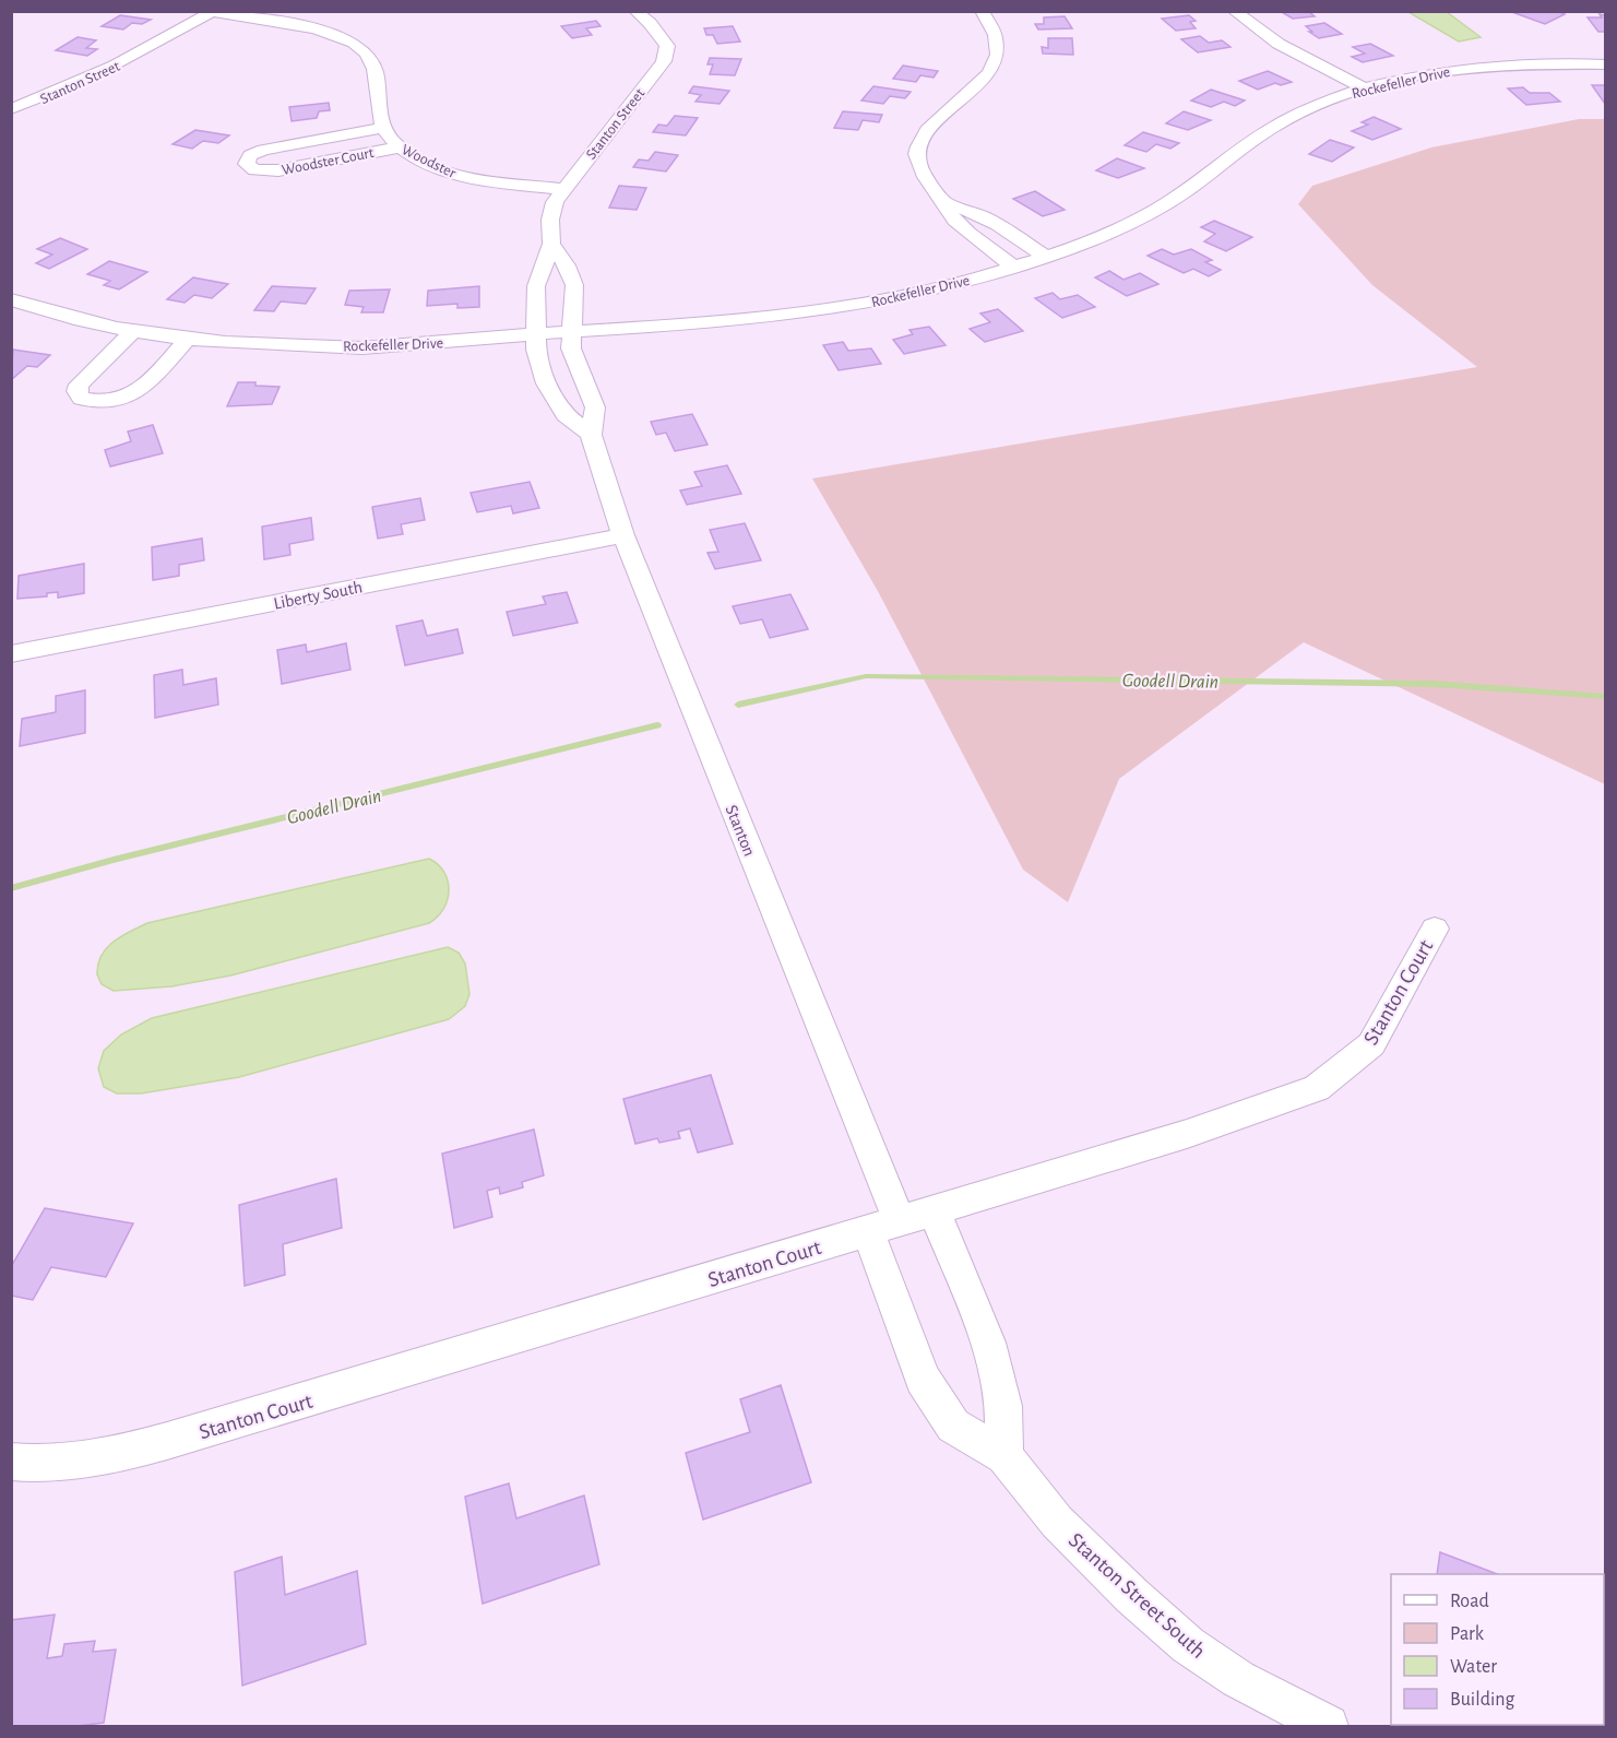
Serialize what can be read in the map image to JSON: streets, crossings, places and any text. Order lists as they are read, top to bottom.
{
  "streets": {
    "street": [
      "Stanton Street",
      "Rockefeller Drive",
      "Woodster Court",
      "Woodster",
      "Liberty South",
      "Stanton",
      "Stanton Court",
      "Stanton Street South"
    ]
  },
  "crossings": [
    ["Stanton Street", "Rockefeller Drive"],
    ["Stanton Street", "Woodster"],
    ["Stanton Street", "Stanton"],
    ["Woodster Court", "Woodster"],
    ["Liberty South", "Stanton"],
    ["Stanton", "Stanton Court"],
    ["Stanton", "Stanton Street South"],
    ["Stanton Court", "Stanton Street South"]
  ],
  "water": ["Goodell Drain"],
  "legend": [
    "Road",
    "Park",
    "Water",
    "Building"
  ]
}
